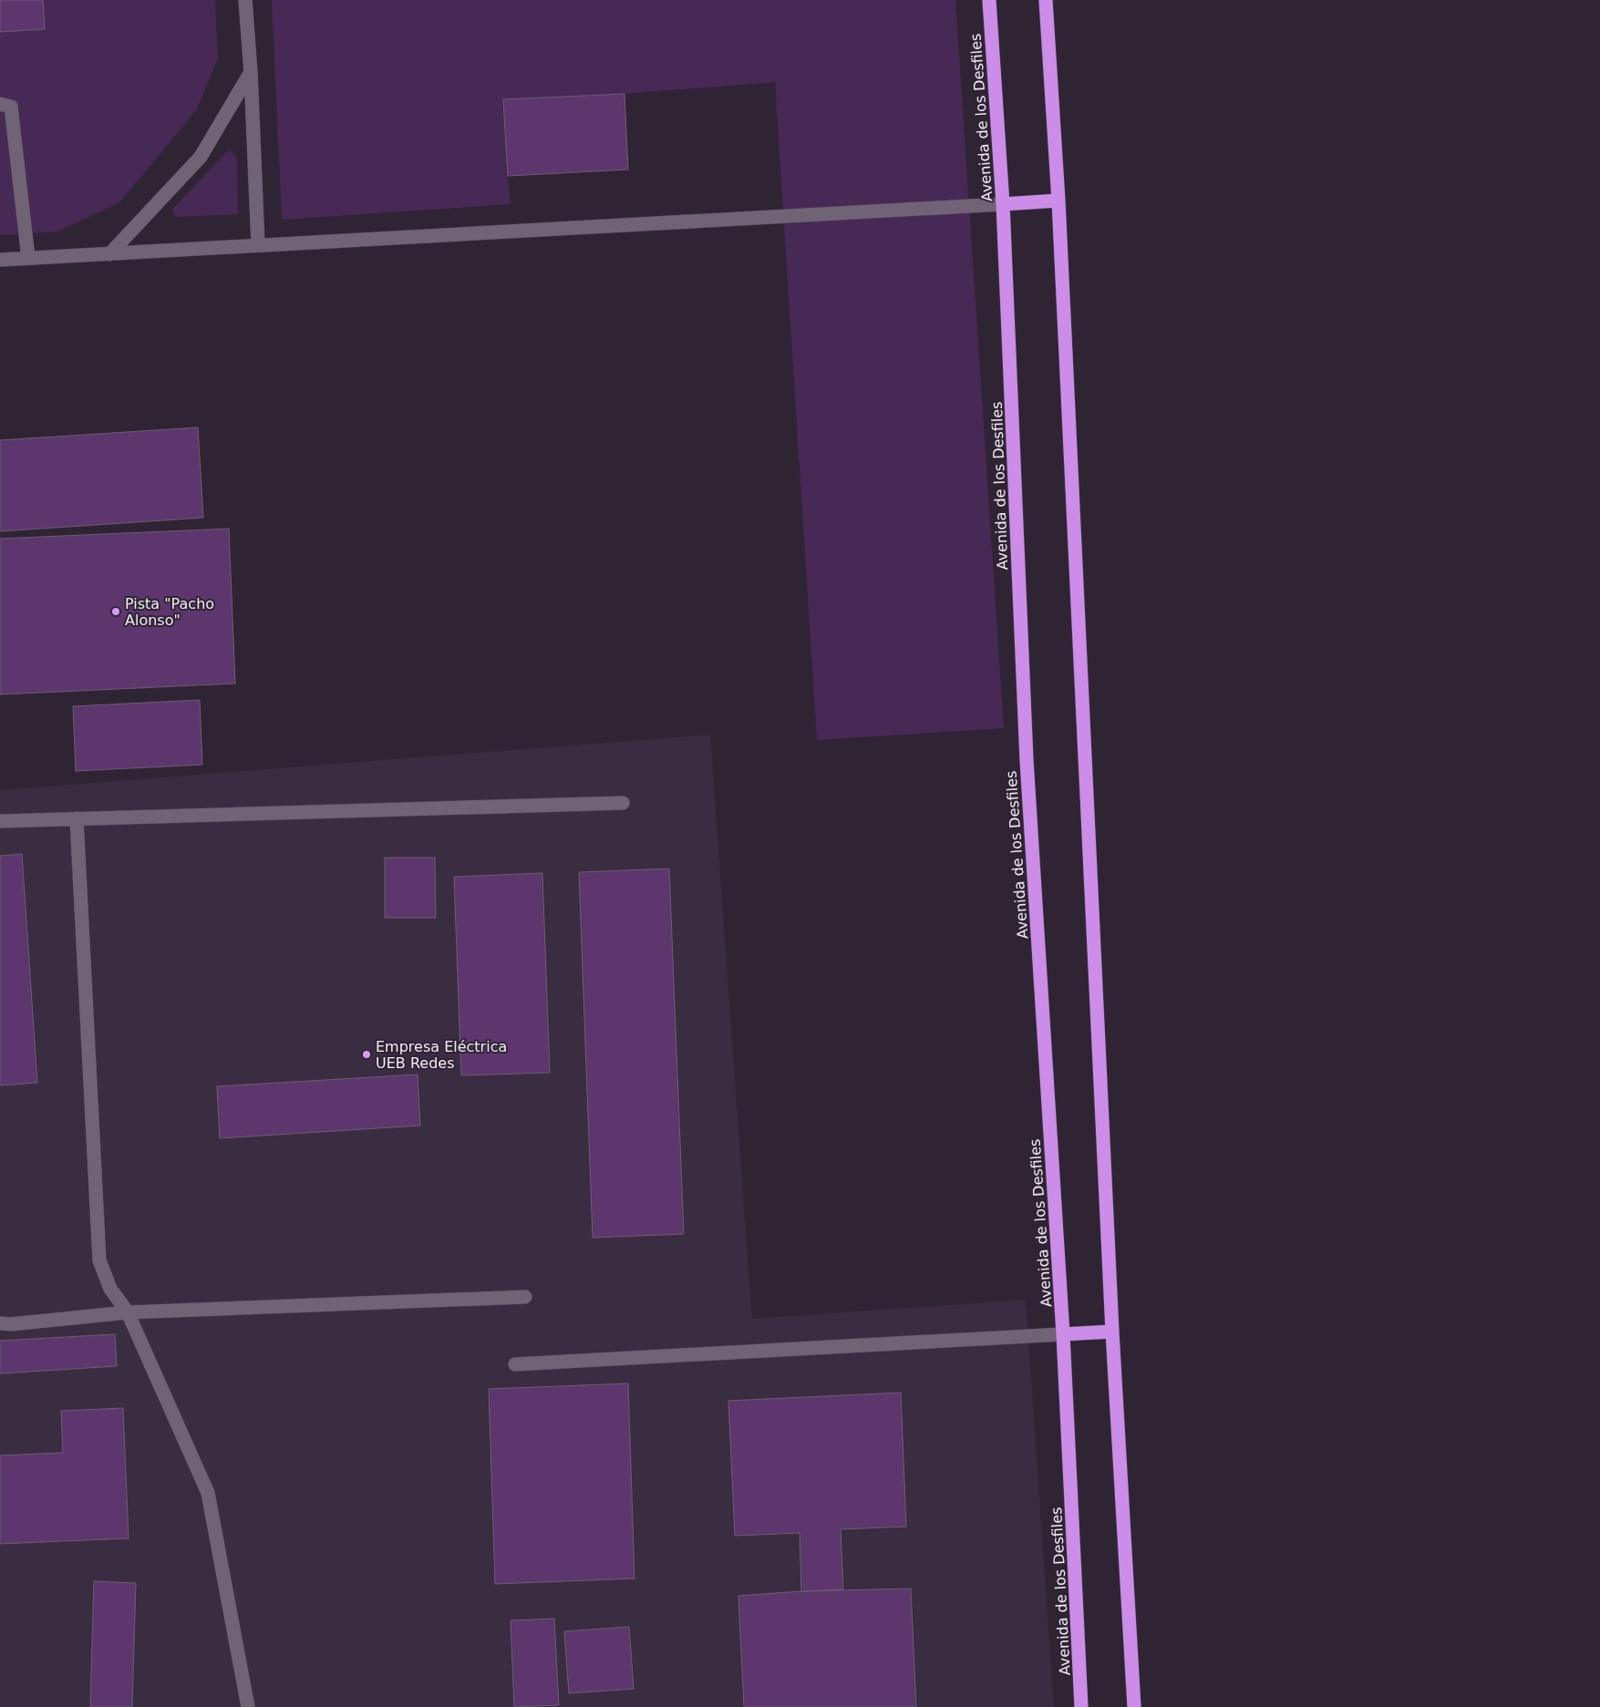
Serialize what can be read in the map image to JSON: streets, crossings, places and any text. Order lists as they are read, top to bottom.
{
  "streets": {
    "highway": ["Avenida de los Desfiles"]
  },
  "places": ["Pista \"Pacho Alonso\"", "Empresa Eléctrica UEB Redes"]
}
